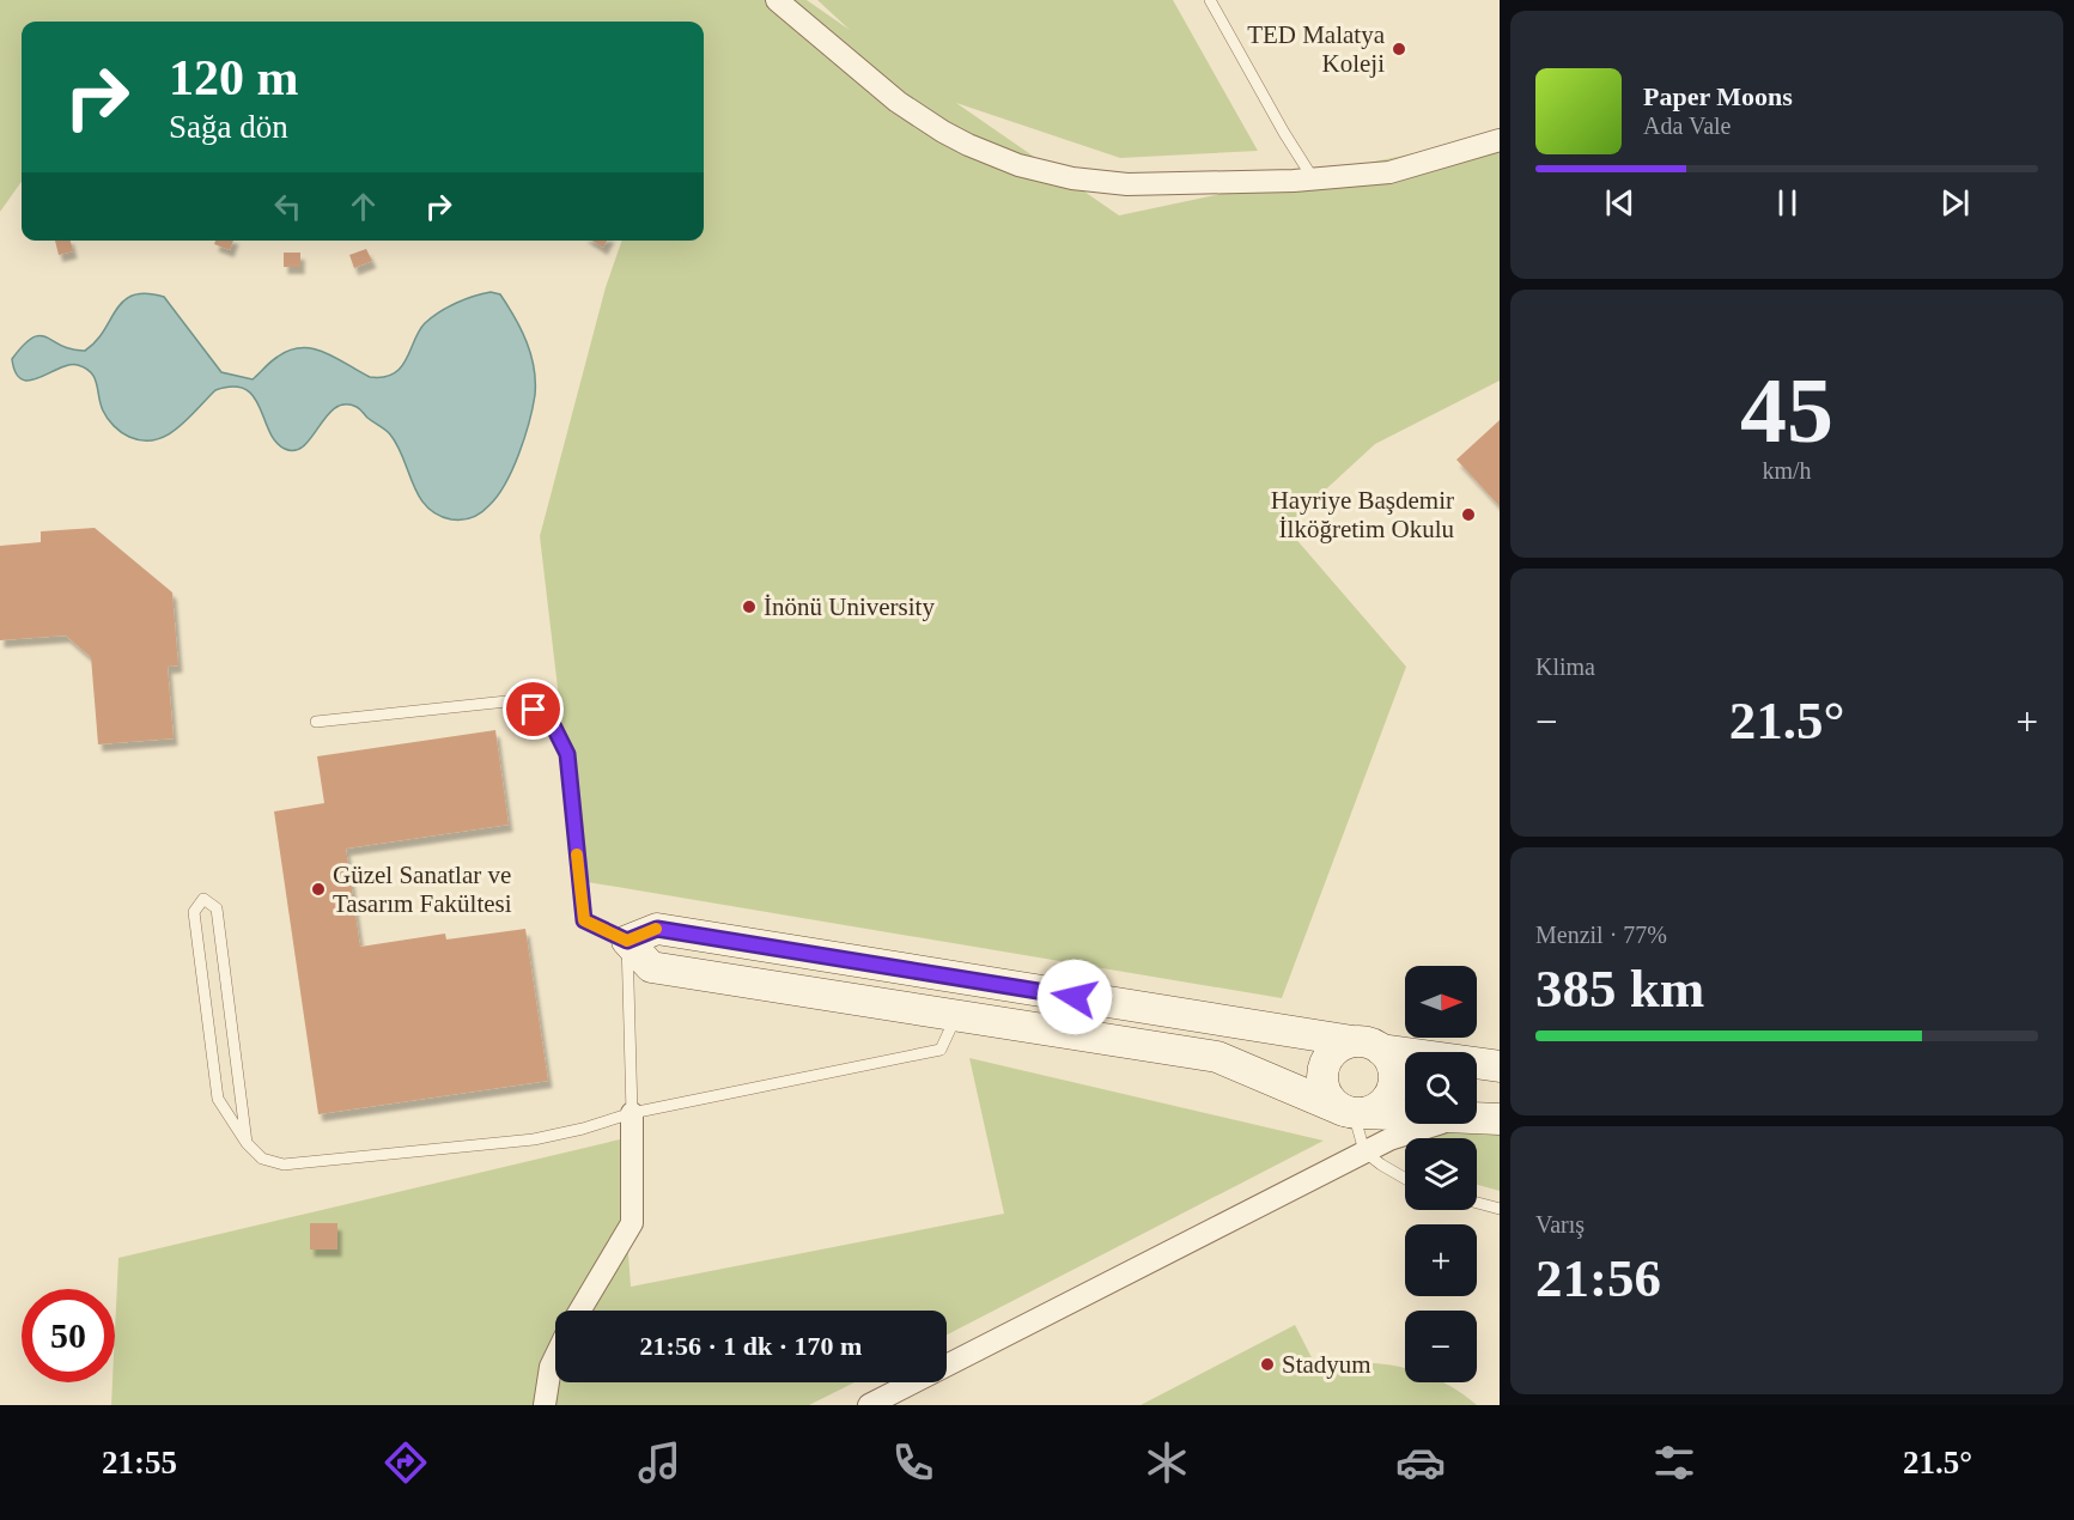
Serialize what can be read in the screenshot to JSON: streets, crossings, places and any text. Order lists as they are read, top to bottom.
{
  "places": [
    "TED Malatya Koleji",
    "Hayriye Başdemir İlköğretim Okulu",
    "İnönü University",
    "Güzel Sanatlar ve Tasarım Fakültesi",
    "Stadyum"
  ],
  "north": "right",
  "page": {
    "turn": ["120 m", "Sağa dön"],
    "song": ["Paper Moons", "Ada Vale"],
    "tile": [
      ["45", "km/h"],
      "Klima",
      ["Menzil · 77%", "385 km"],
      ["Varış", "21:56"]
    ],
    "heat": ["−", "21.5°", "+"],
    "map_buttons": ["+", "−"],
    "limit": "50",
    "trip": "21:56 · 1 dk · 170 m",
    "tabs": ["21:55", "21.5°"]
  }
}
